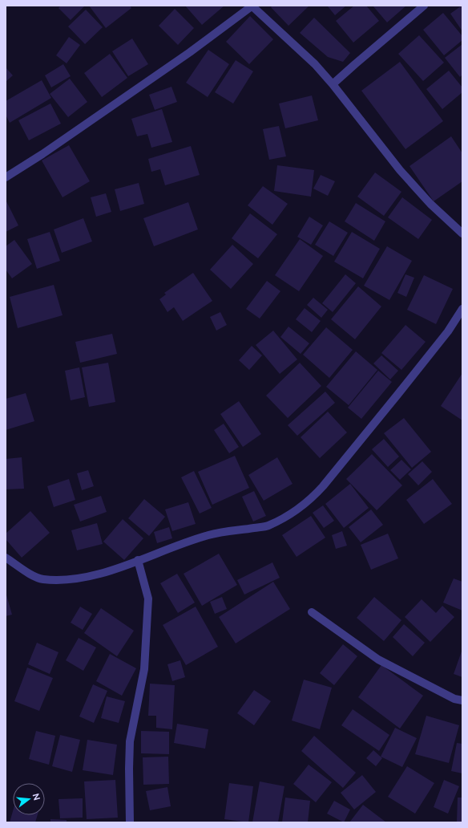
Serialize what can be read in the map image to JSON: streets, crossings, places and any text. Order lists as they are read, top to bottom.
{
  "north": "right"
}
